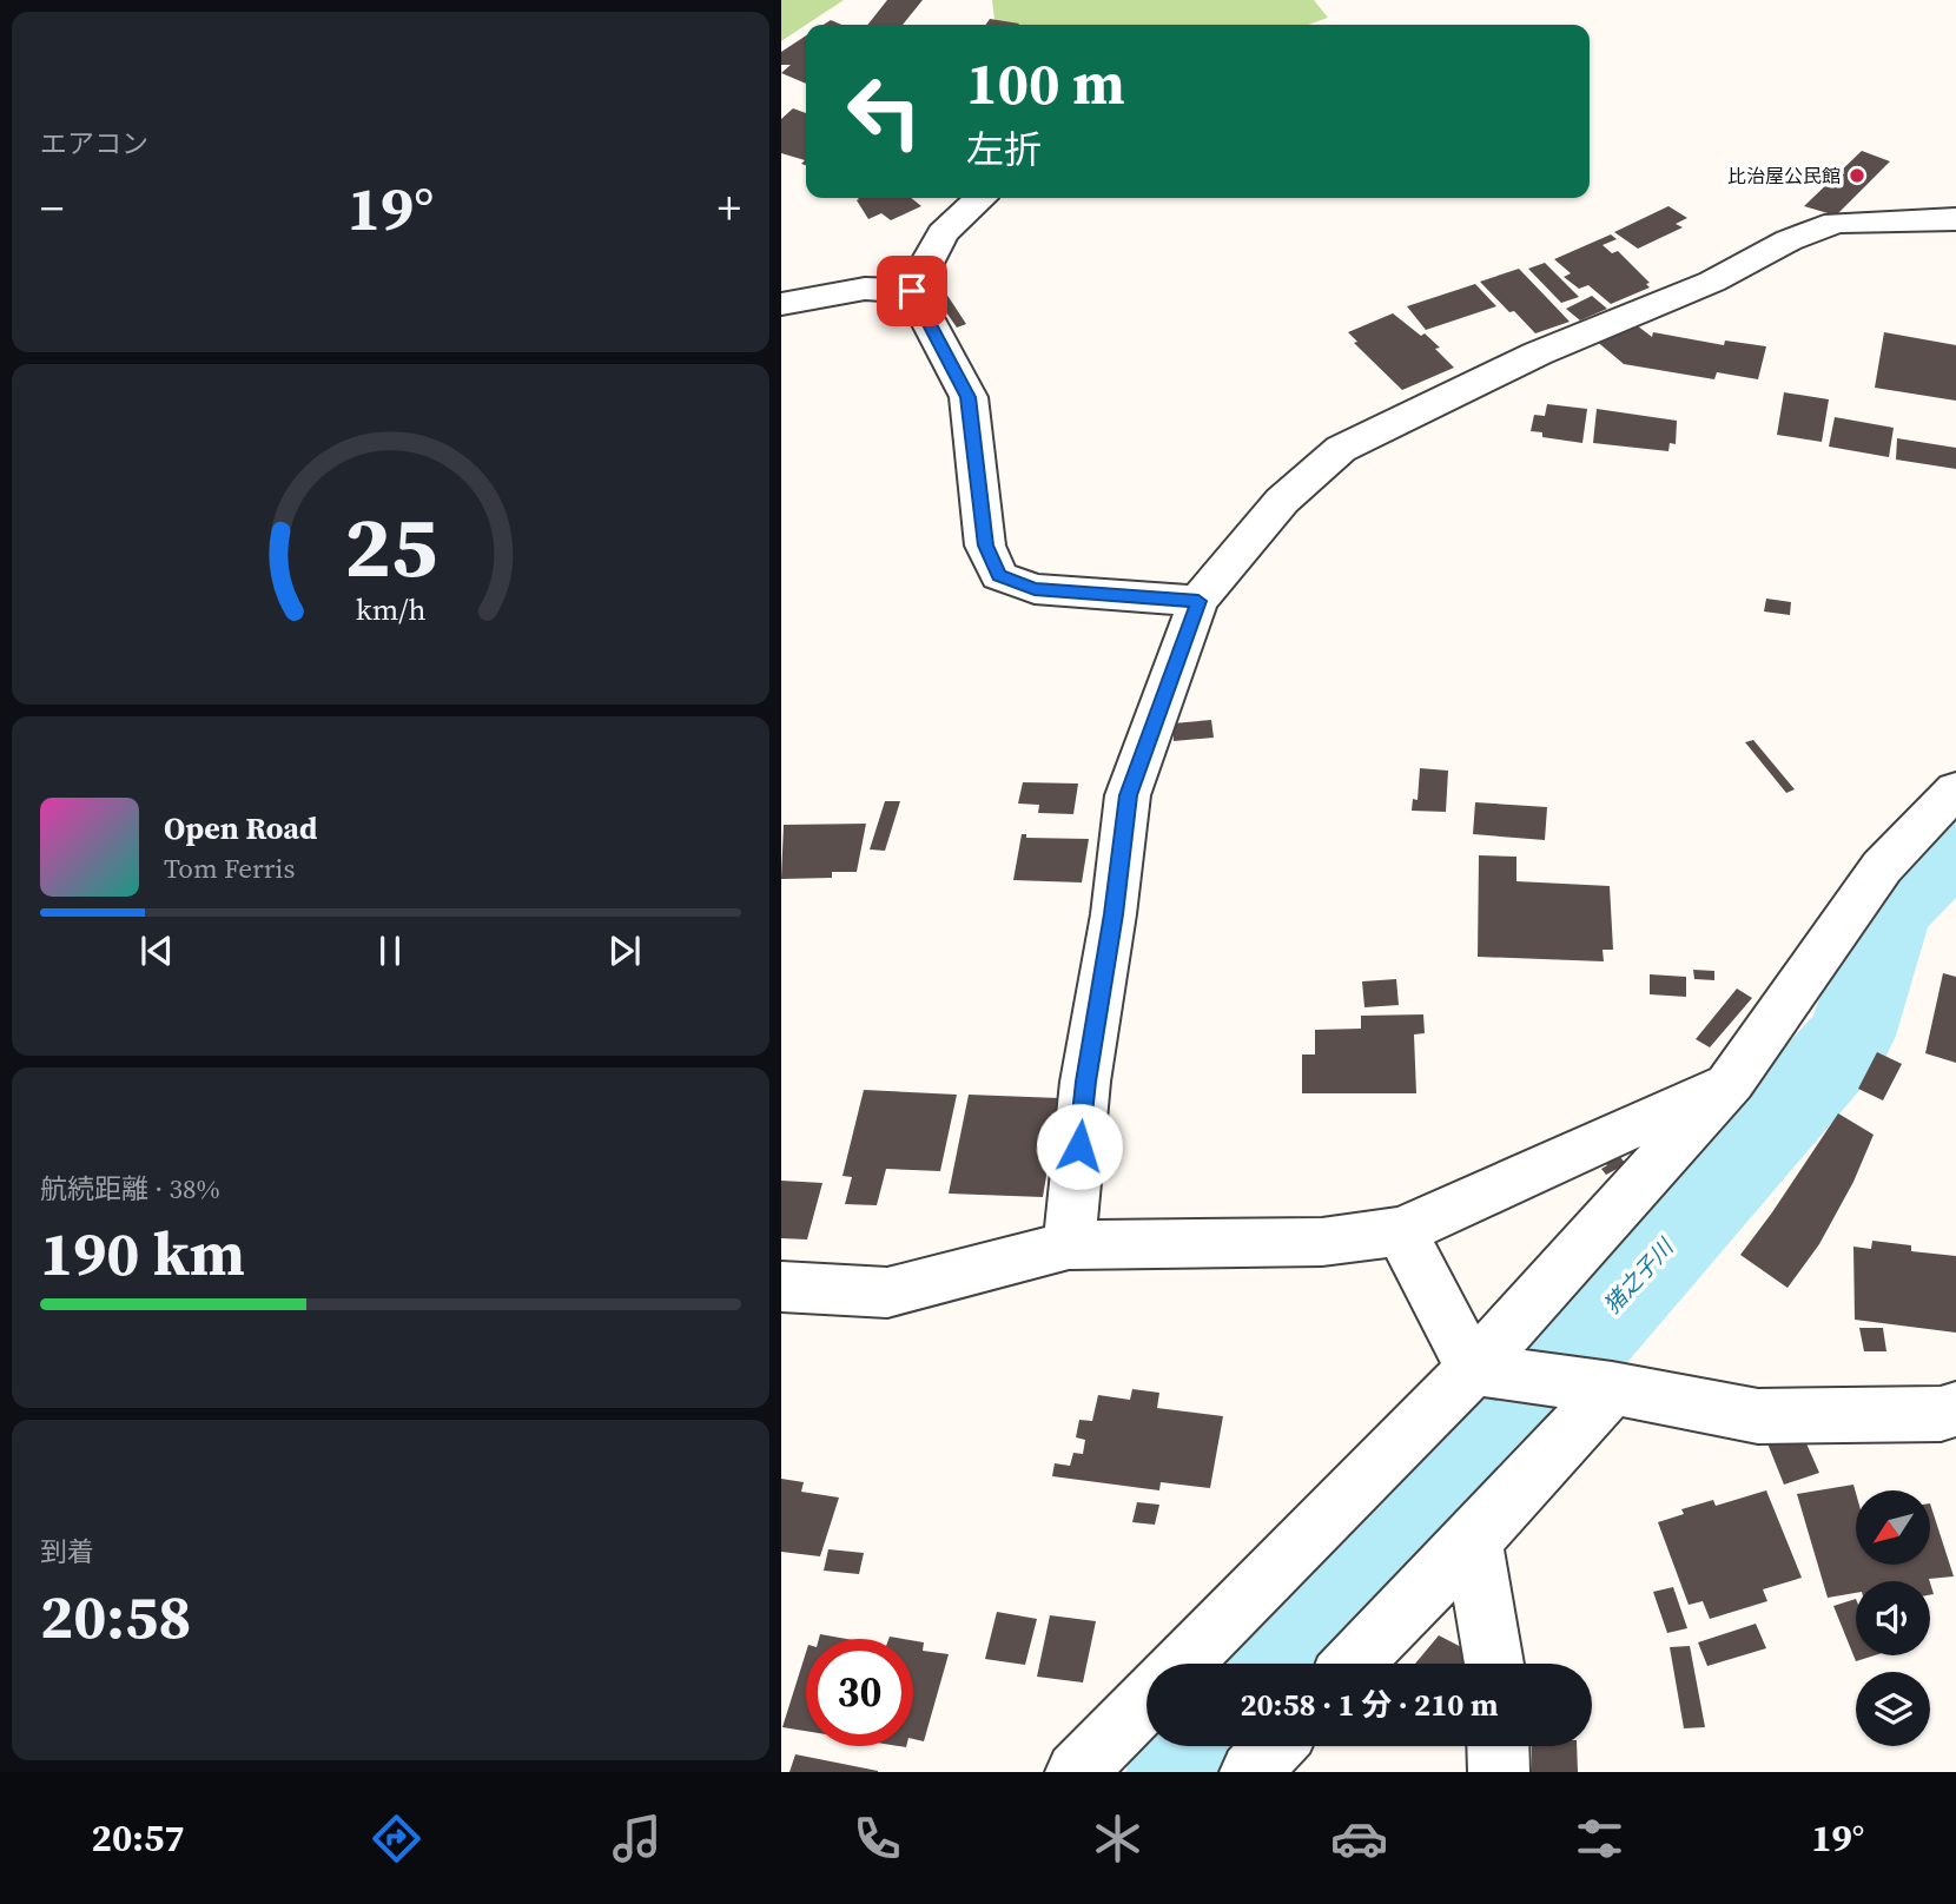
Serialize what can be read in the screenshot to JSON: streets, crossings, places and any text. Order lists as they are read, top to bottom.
{
  "water": ["猪之子川"],
  "places": ["比治屋公民館"],
  "north": "bottom left",
  "page": {
    "tile": [
      "エアコン",
      ["航続距離 · 38%", "190 km"],
      ["到着", "20:58"]
    ],
    "turn": ["100 m", "左折"],
    "heat": ["−", "19°", "+"],
    "song": ["Open Road", "Tom Ferris"],
    "limit": "30",
    "trip": "20:58 · 1 分 · 210 m",
    "tabs": ["20:57", "19°"],
    "gauge": ["25", "km/h"]
  }
}
